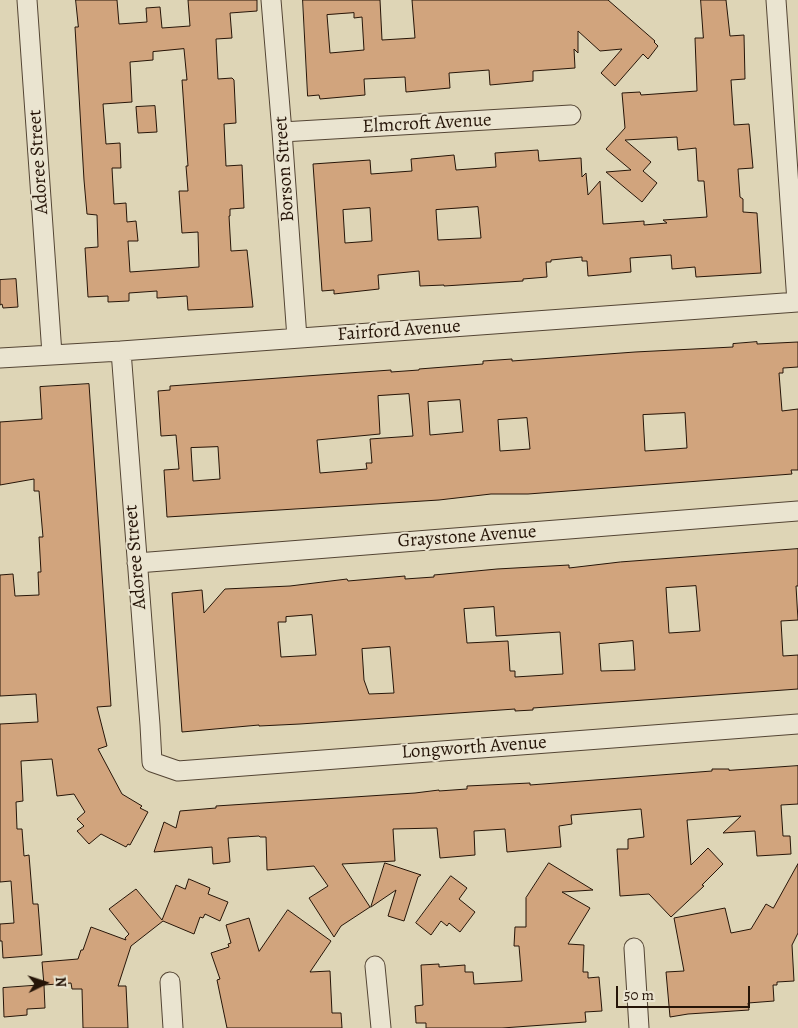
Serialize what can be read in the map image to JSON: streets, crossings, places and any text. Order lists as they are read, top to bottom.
{
  "streets": {
    "street": [
      "Elmcroft Avenue",
      "Adoree Street",
      "Borson Street",
      "Fairford Avenue",
      "Graystone Avenue",
      "Longworth Avenue"
    ]
  },
  "crossings": [
    ["Elmcroft Avenue", "Borson Street"],
    ["Adoree Street", "Fairford Avenue"],
    ["Adoree Street", "Graystone Avenue"],
    ["Adoree Street", "Longworth Avenue"],
    ["Borson Street", "Fairford Avenue"]
  ],
  "scale_bar": "50 m",
  "north": "right"
}
